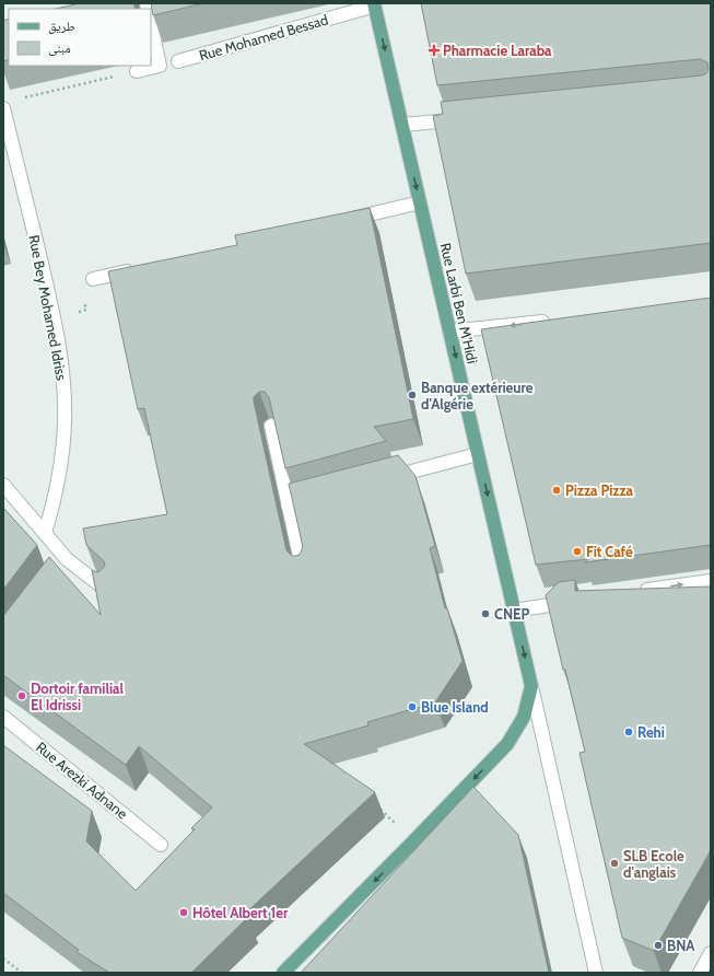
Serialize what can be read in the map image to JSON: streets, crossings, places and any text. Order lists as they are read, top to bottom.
{
  "streets": {
    "main road": ["Rue Larbi Ben M'Hidi"],
    "street": ["Rue Mohamed Bessad", "Rue Bey Mohamed Idriss", "Rue Arezki Adnane"]
  },
  "crossings": [
    ["Rue Mohamed Bessad", "Rue Larbi Ben M'Hidi"]
  ],
  "one_way": ["Rue Larbi Ben M'Hidi"],
  "places": {
    "health": ["Pharmacie Laraba"],
    "other": [
      "Banque extérieure d'Algérie",
      "Pizza Pizza",
      "Fit Café",
      "CNEP",
      "Dortoir familial El Idrissi",
      "Blue Island",
      "Rehi",
      "SLB Ecole d'anglais",
      "Hôtel Albert 1er",
      "BNA"
    ]
  },
  "legend": ["طريق", "مبنى"]
}
